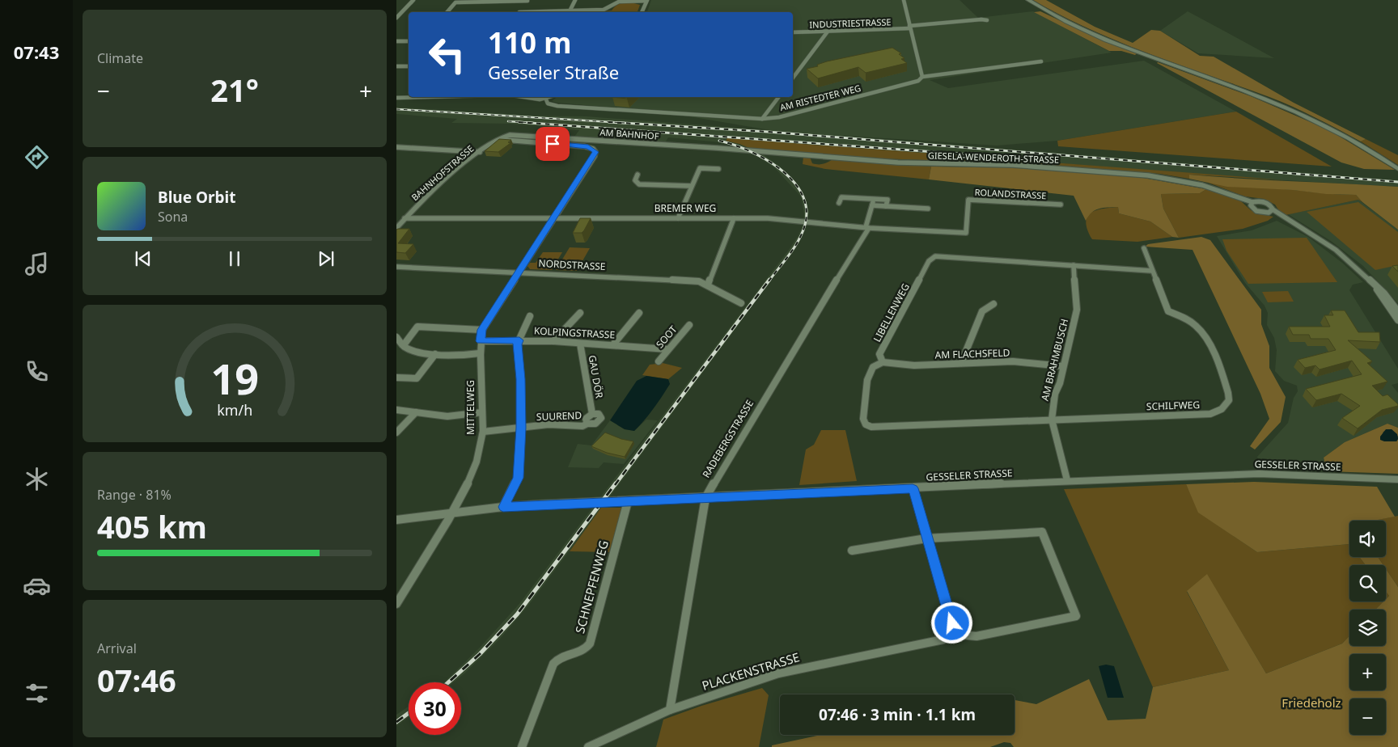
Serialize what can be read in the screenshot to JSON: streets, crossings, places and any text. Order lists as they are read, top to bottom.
{
  "streets": {
    "street": [
      "INDUSTRIESTRASSE",
      "AM RISTEDTER WEG",
      "AM BAHNHOF",
      "GIESELA-WENDEROTH-STRASSE",
      "BAHNHOFSTRASSE",
      "ROLANDSTRASSE",
      "BREMER WEG",
      "NORDSTRASSE",
      "LIBELLENWEG",
      "KOLPINGSTRASSE",
      "SOOT",
      "AM FLACHSFELD",
      "AM BRAHMBUSCH",
      "GAU DÖR",
      "SCHILFWEG",
      "MITTELWEG",
      "SUUREND",
      "RADEBERGSTRASSE",
      "GESSELER STRASSE",
      "SCHNEPFENWEG",
      "PLACKENSTRASSE"
    ]
  },
  "crossings": [
    ["AM BAHNHOF", "GIESELA-WENDEROTH-STRASSE"],
    ["AM BAHNHOF", "BAHNHOFSTRASSE"],
    ["BAHNHOFSTRASSE", "BREMER WEG"],
    ["BAHNHOFSTRASSE", "MITTELWEG"],
    ["ROLANDSTRASSE", "BREMER WEG"],
    ["BREMER WEG", "MITTELWEG"],
    ["BREMER WEG", "RADEBERGSTRASSE"],
    ["NORDSTRASSE", "MITTELWEG"],
    ["LIBELLENWEG", "AM FLACHSFELD"],
    ["LIBELLENWEG", "AM BRAHMBUSCH"],
    ["KOLPINGSTRASSE", "SOOT"],
    ["KOLPINGSTRASSE", "GAU DÖR"],
    ["KOLPINGSTRASSE", "MITTELWEG"],
    ["AM FLACHSFELD", "AM BRAHMBUSCH"],
    ["AM BRAHMBUSCH", "SCHILFWEG"],
    ["AM BRAHMBUSCH", "GESSELER STRASSE"],
    ["GAU DÖR", "SUUREND"],
    ["MITTELWEG", "SUUREND"],
    ["MITTELWEG", "GESSELER STRASSE"],
    ["RADEBERGSTRASSE", "GESSELER STRASSE"],
    ["RADEBERGSTRASSE", "PLACKENSTRASSE"],
    ["GESSELER STRASSE", "SCHNEPFENWEG"]
  ],
  "parks": ["Friedeholz"],
  "page": {
    "tabs": "07:43",
    "tile": [
      "Climate",
      ["Range · 81%", "405 km"],
      ["Arrival", "07:46"]
    ],
    "turn": ["110 m", "Gesseler Straße"],
    "heat": ["−", "21°", "+"],
    "song": ["Blue Orbit", "Sona"],
    "map_buttons": ["+", "−"],
    "limit": "30",
    "trip": "07:46 · 3 min · 1.1 km",
    "gauge": ["19", "km/h"]
  }
}
